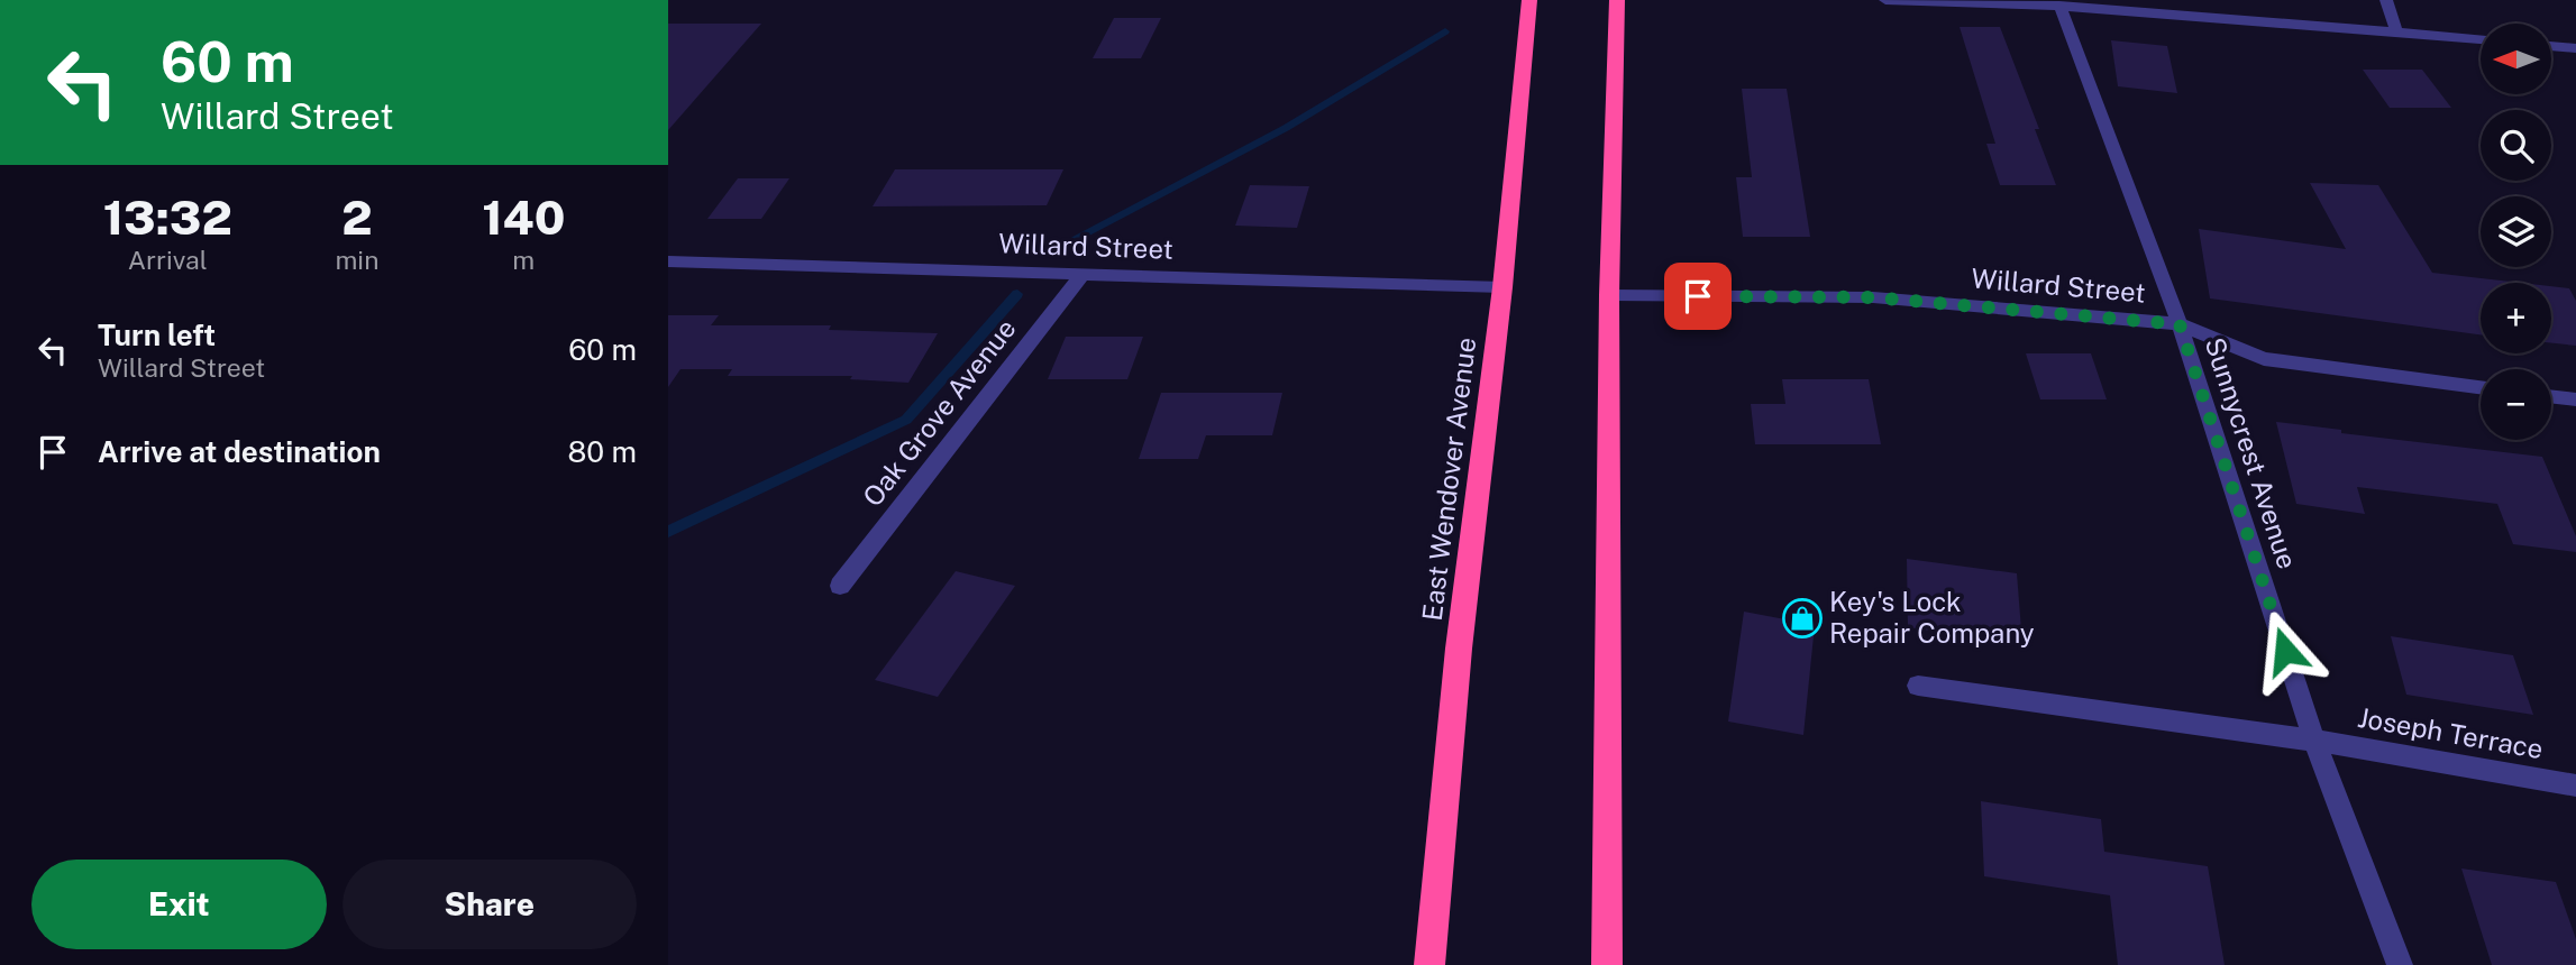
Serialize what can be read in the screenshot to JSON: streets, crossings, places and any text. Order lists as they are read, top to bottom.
{
  "streets": {
    "highway": ["East Wendover Avenue"],
    "street": [
      "Willard Street",
      "Oak Grove Avenue",
      "Sunnycrest Avenue",
      "Joseph Terrace"
    ]
  },
  "crossings": [
    ["Willard Street", "Oak Grove Avenue"],
    ["Willard Street", "Sunnycrest Avenue"],
    ["Willard Street", "East Wendover Avenue"],
    ["Sunnycrest Avenue", "Joseph Terrace"]
  ],
  "places": {
    "shop": ["Key's Lock Repair Company"]
  },
  "north": "left",
  "page": {
    "turn": ["60 m", "Willard Street"],
    "map_buttons": ["+", "−"],
    "eta": [
      "13:32",
      "Arrival",
      "2",
      "min",
      "140",
      "m"
    ],
    "list": [
      {
        "name": "Turn left",
        "note": "Willard Street",
        "value": "60 m"
      },
      {
        "name": "Arrive at destination",
        "value": "80 m"
      }
    ],
    "buttons": ["Exit", "Share"]
  }
}
